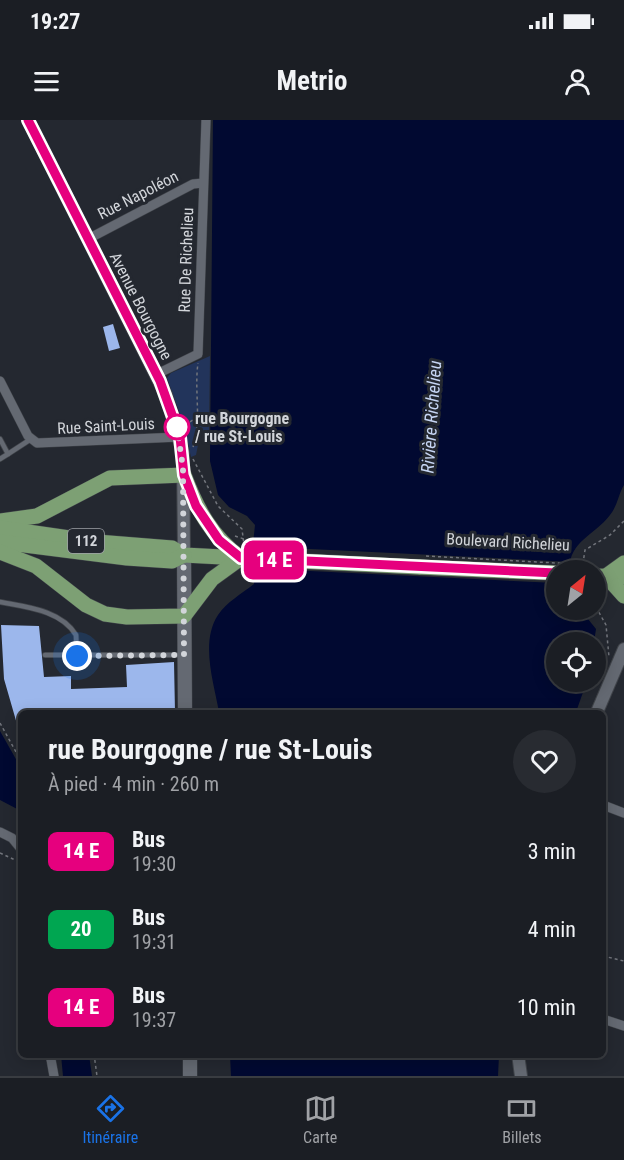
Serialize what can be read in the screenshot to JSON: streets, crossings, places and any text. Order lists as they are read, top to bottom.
{
  "streets": {
    "main road": ["112", "Boulevard Richelieu"],
    "street": [
      "Rue Napoléon",
      "Rue De Richelieu",
      "Avenue Bourgogne",
      "Rue Saint-Louis"
    ]
  },
  "crossings": [
    ["Rue Napoléon", "Rue De Richelieu"],
    ["Rue Napoléon", "Avenue Bourgogne"],
    ["Rue De Richelieu", "Avenue Bourgogne"],
    ["Avenue Bourgogne", "Rue Saint-Louis"],
    ["Avenue Bourgogne", "112"],
    ["112", "Boulevard Richelieu"]
  ],
  "water": ["Rivière Richelieu"],
  "places": ["rue Bourgogne / rue St-Louis"],
  "north": "top right",
  "page": {
    "status": "19:27",
    "header": "Metrio",
    "on_map": "14 E",
    "heading": ["rue Bourgogne / rue St-Louis", "À pied · 4 min · 260 m"],
    "list": [
      {
        "mark": "14 E",
        "name": "Bus",
        "note": "19:30",
        "value": "3 min"
      },
      {
        "mark": "20",
        "name": "Bus",
        "note": "19:31",
        "value": "4 min"
      },
      {
        "mark": "14 E",
        "name": "Bus",
        "note": "19:37",
        "value": "10 min"
      }
    ],
    "tabs": ["Itinéraire", "Carte", "Billets"]
  }
}
